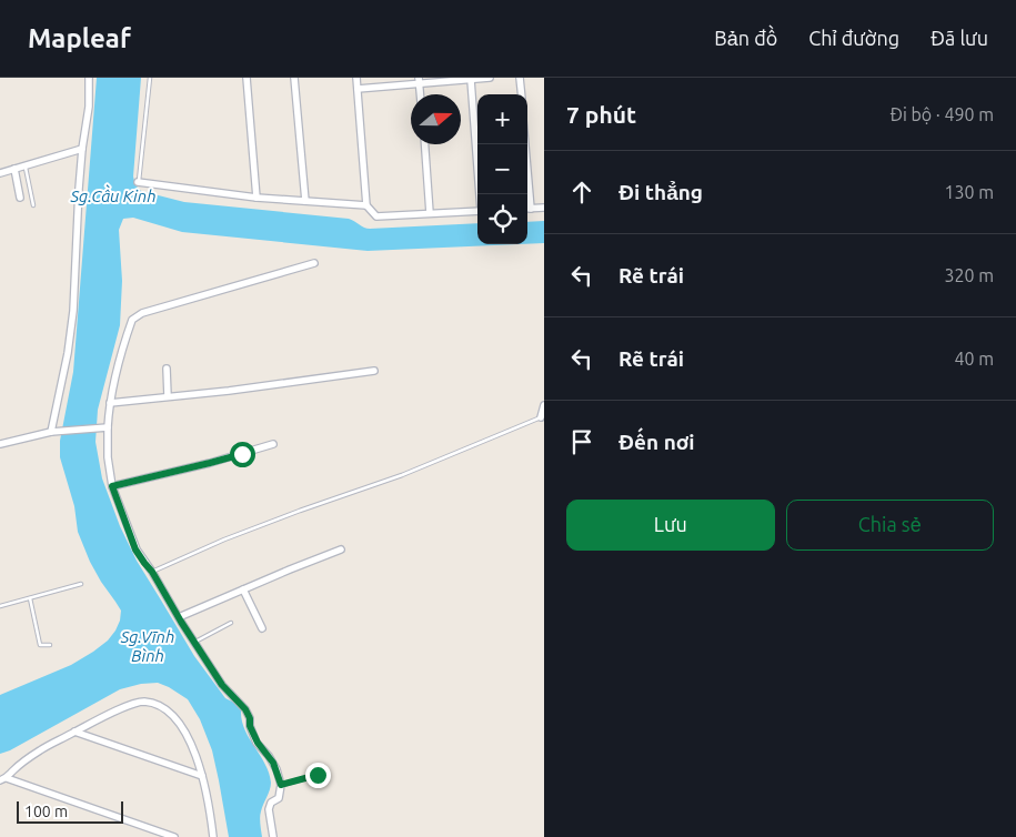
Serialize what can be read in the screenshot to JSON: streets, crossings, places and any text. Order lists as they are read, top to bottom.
{
  "water": ["Sg.Cầu Kinh", "Sg.Vĩnh Bình"],
  "scale_bar": "100 m",
  "north": "right",
  "page": {
    "header": "Mapleaf",
    "nav": ["Bản đồ", "Chỉ đường", "Đã lưu"],
    "heading": ["7 phút", "Đi bộ · 490 m"],
    "map_buttons": ["+", "−"],
    "list": [
      ["Đi thẳng", "130 m"],
      ["Rẽ trái", "320 m"],
      ["Rẽ trái", "40 m"],
      "Đến nơi"
    ],
    "buttons": ["Lưu", "Chia sẻ"],
    "scale": "100 m"
  }
}
